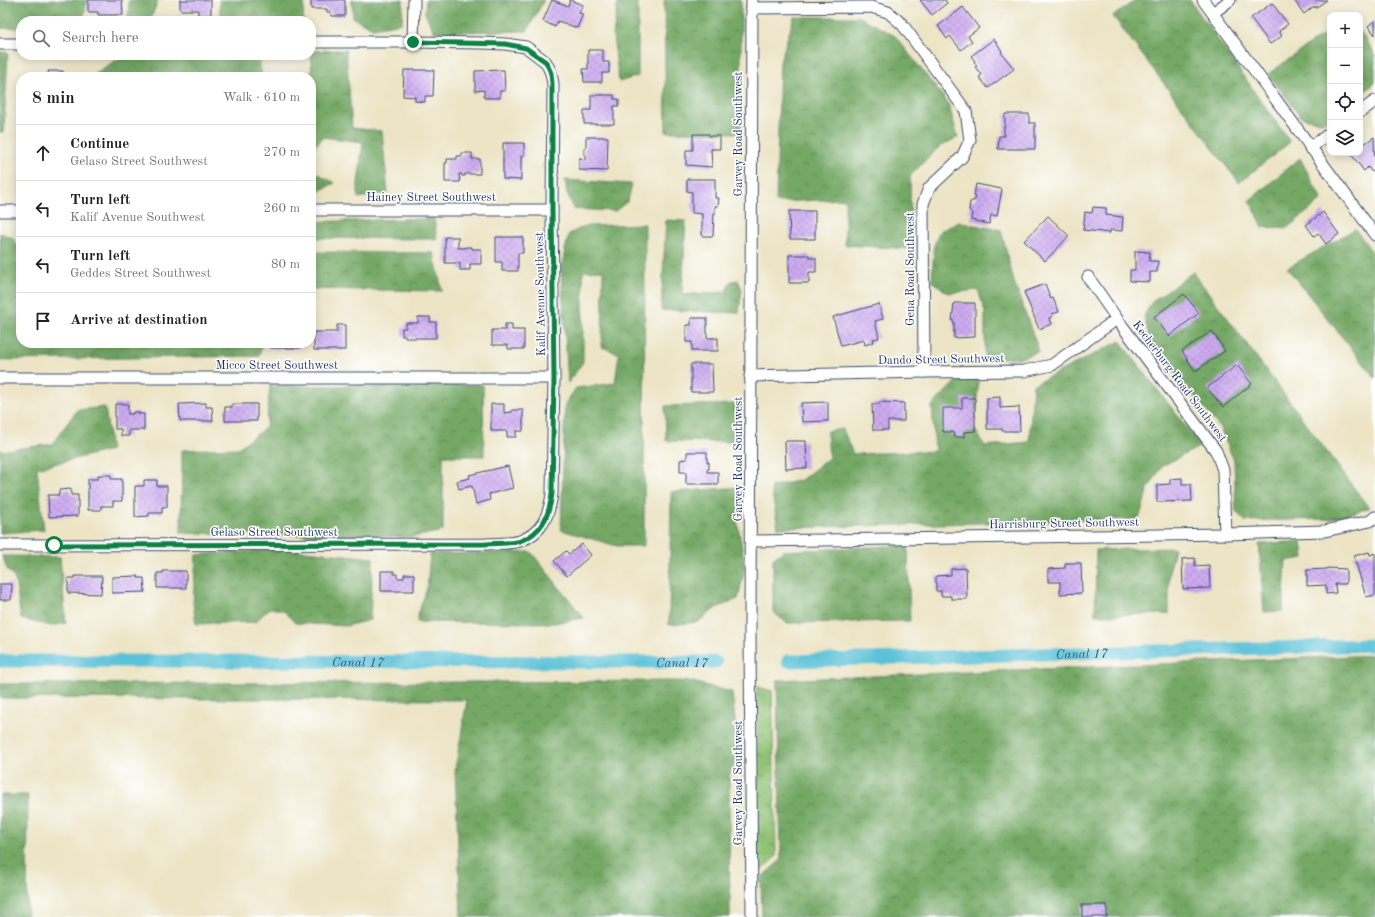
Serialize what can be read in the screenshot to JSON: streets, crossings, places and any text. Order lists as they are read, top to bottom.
{
  "streets": {
    "street": [
      "Garvey Road Southwest",
      "Hainey Street Southwest",
      "Gena Road Southwest",
      "Kalif Avenue Southwest",
      "Dando Street Southwest",
      "Micco Street Southwest",
      "Kecherburg Road Southwest",
      "Harrisburg Street Southwest",
      "Gelaso Street Southwest"
    ]
  },
  "crossings": [
    ["Garvey Road Southwest", "Gena Road Southwest"],
    ["Garvey Road Southwest", "Dando Street Southwest"],
    ["Garvey Road Southwest", "Harrisburg Street Southwest"],
    ["Hainey Street Southwest", "Kalif Avenue Southwest"],
    ["Gena Road Southwest", "Dando Street Southwest"],
    ["Kalif Avenue Southwest", "Micco Street Southwest"],
    ["Kalif Avenue Southwest", "Gelaso Street Southwest"],
    ["Dando Street Southwest", "Kecherburg Road Southwest"],
    ["Kecherburg Road Southwest", "Harrisburg Street Southwest"]
  ],
  "water": ["Canal 17"],
  "page": {
    "map_buttons": ["+", "−"],
    "search": "Search here",
    "heading": ["8 min", "Walk · 610 m"],
    "list": [
      ["Continue", "Gelaso Street Southwest", "270 m"],
      ["Turn left", "Kalif Avenue Southwest", "260 m"],
      ["Turn left", "Geddes Street Southwest", "80 m"],
      "Arrive at destination"
    ]
  }
}
